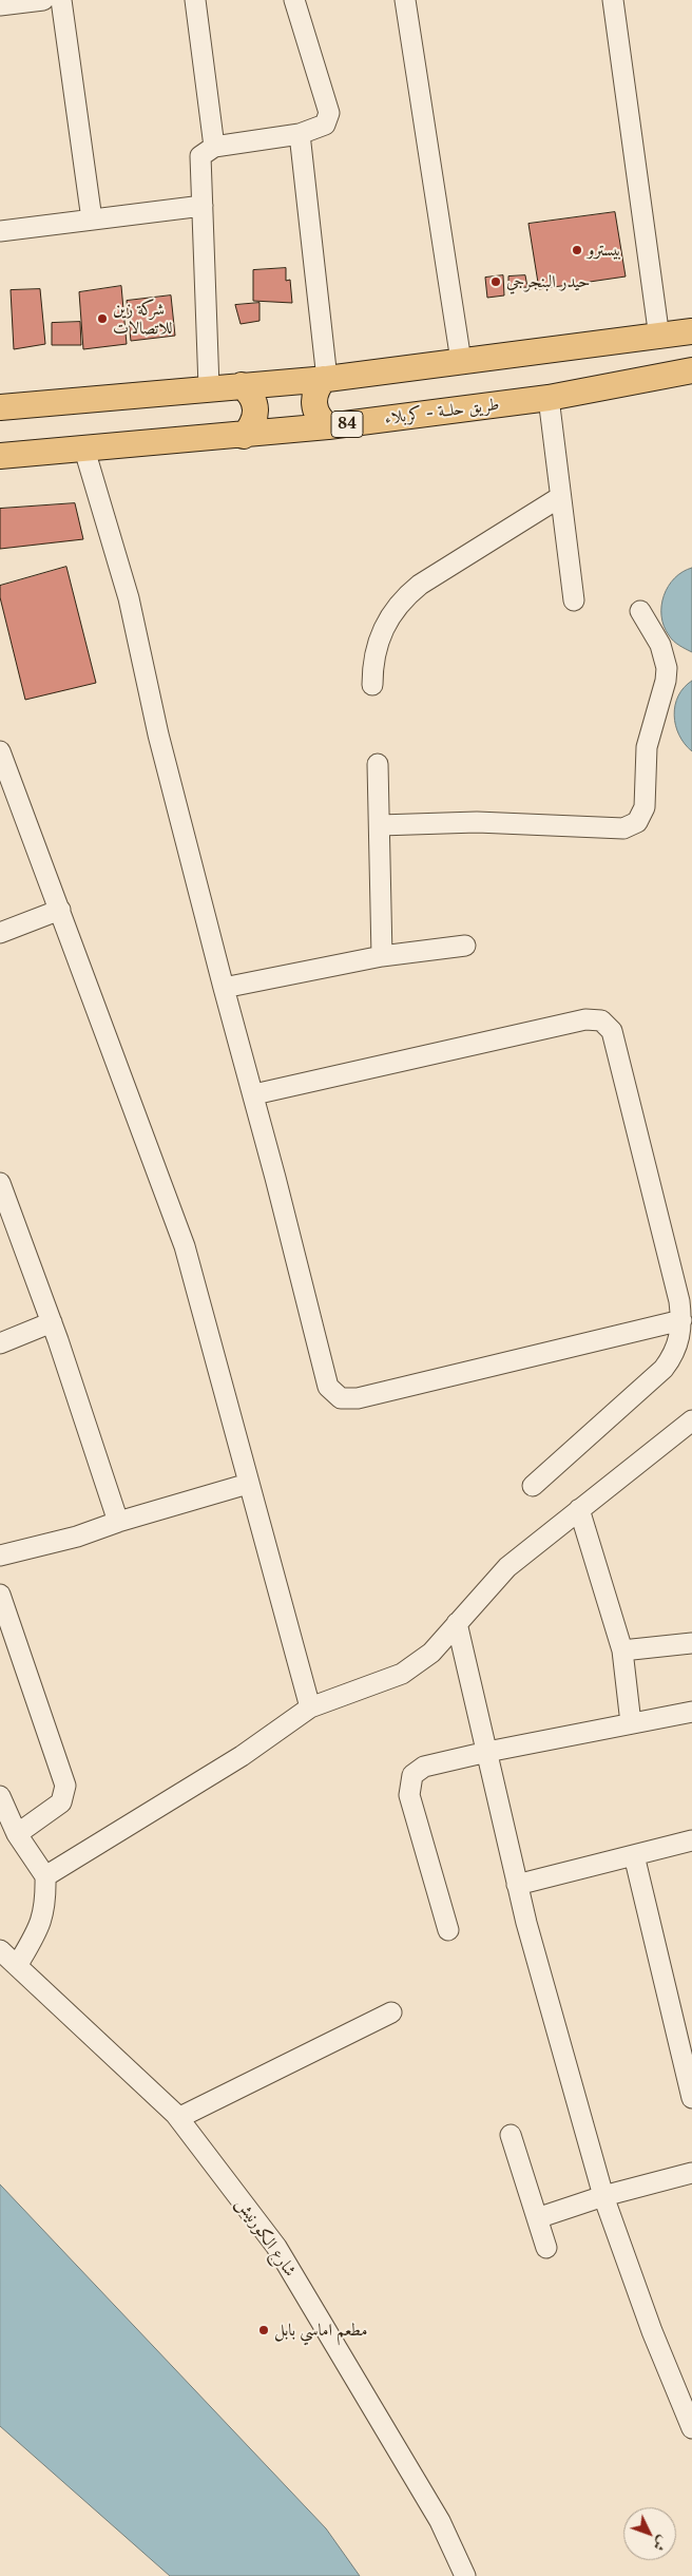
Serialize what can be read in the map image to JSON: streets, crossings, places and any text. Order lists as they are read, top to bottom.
{
  "streets": {
    "main road": ["طريق حلــة - كربلاء", "84"],
    "street": ["شارع الكورنيش"]
  },
  "places": [
    "بيسترو",
    "حيدر البنجرجي",
    "شركة زين للاتصالات",
    "مطعم اماسي بابل"
  ],
  "north": "bottom right"
}
